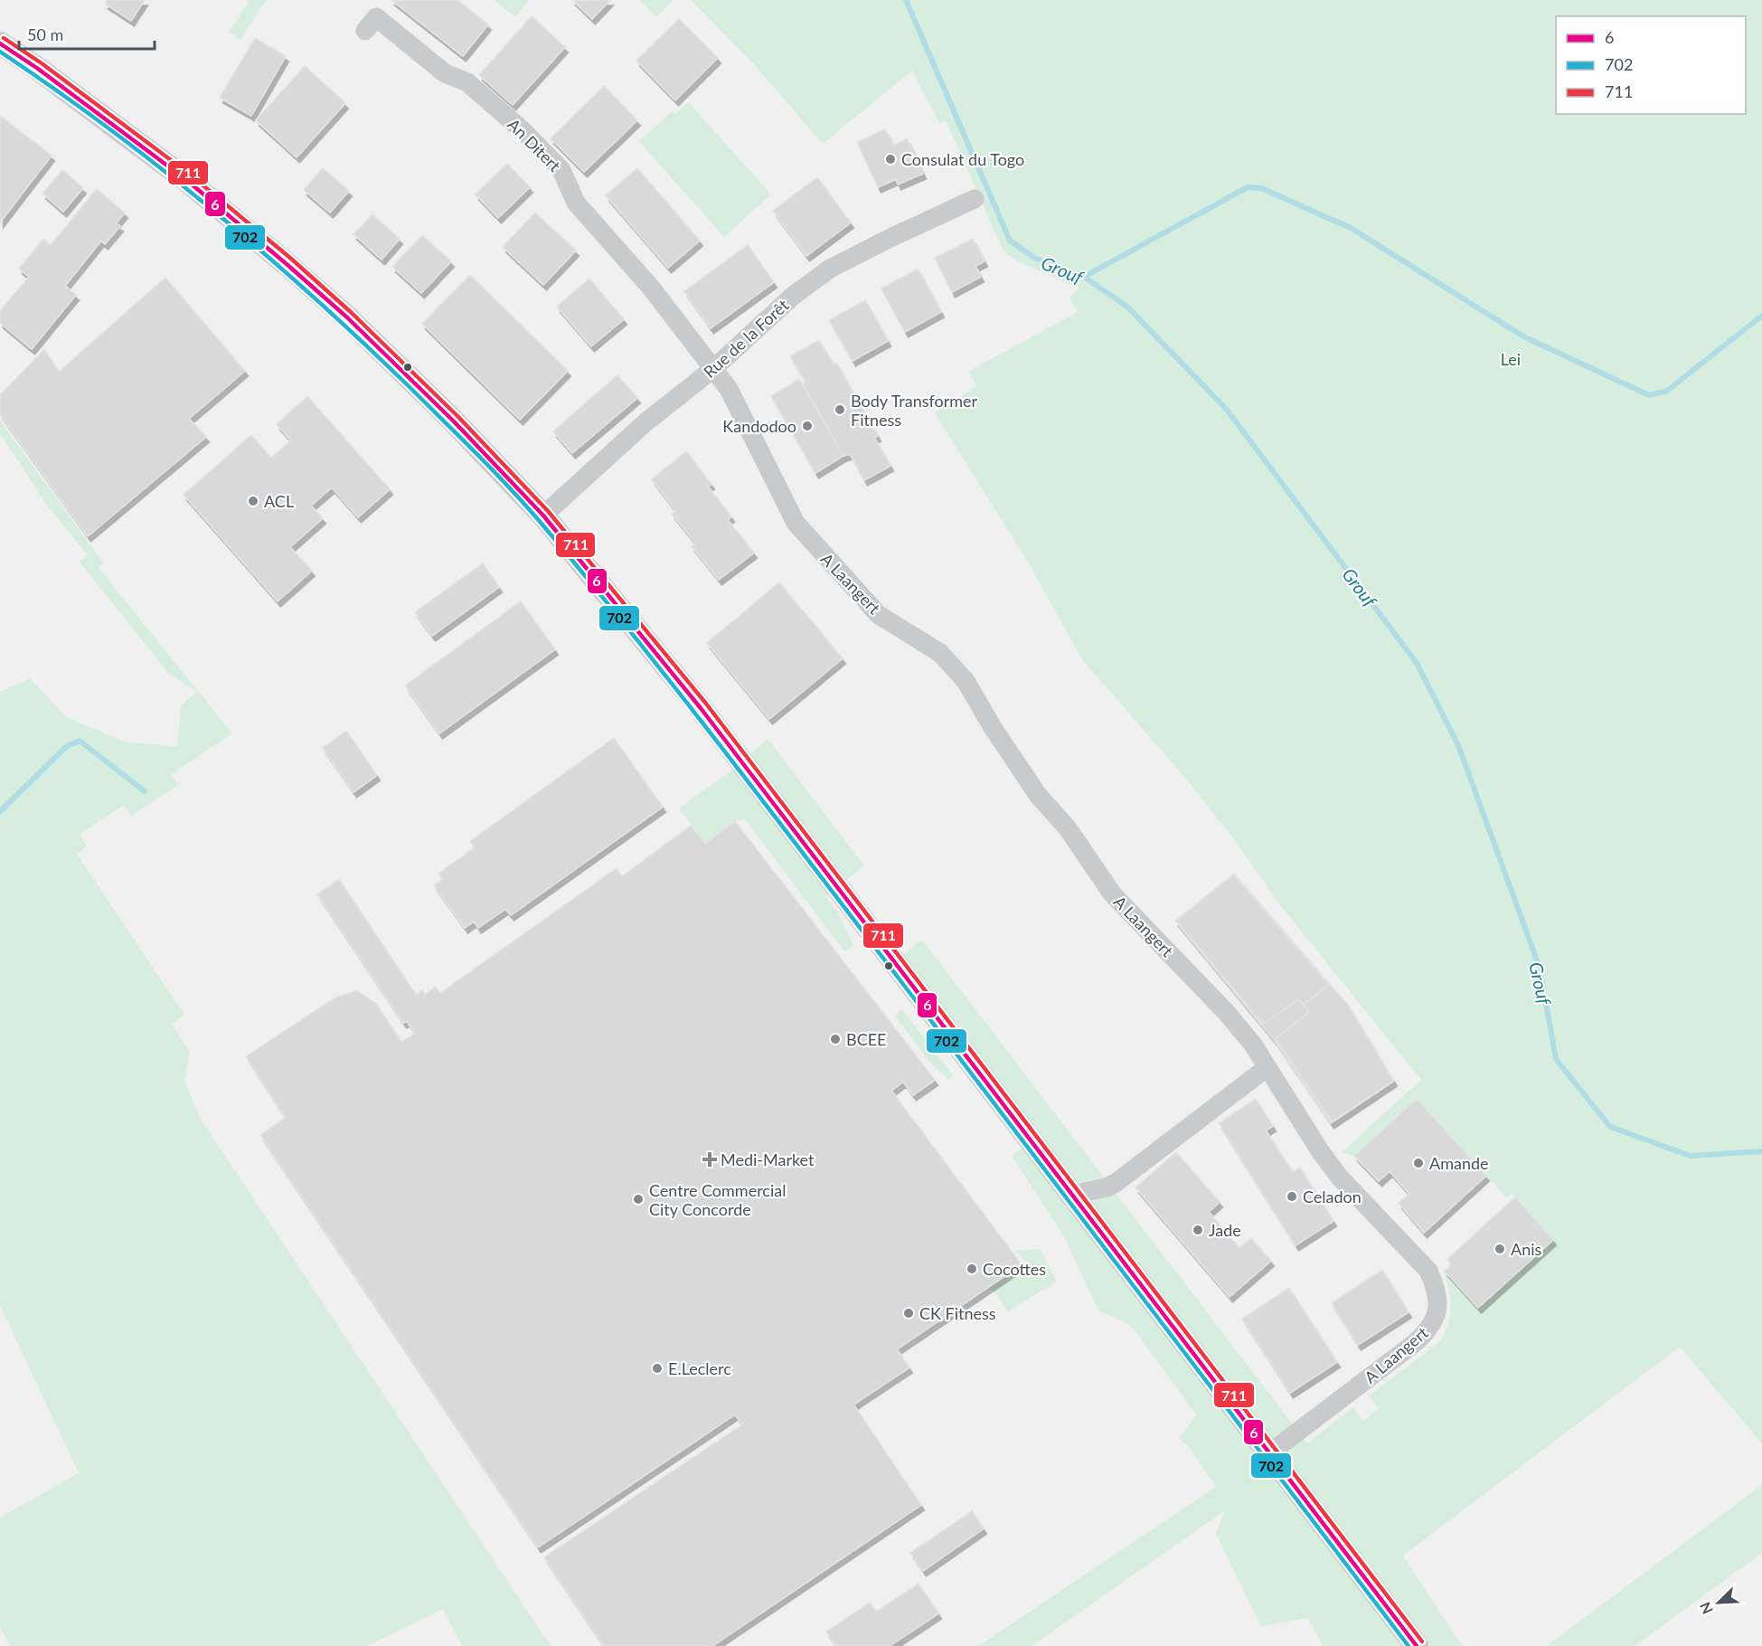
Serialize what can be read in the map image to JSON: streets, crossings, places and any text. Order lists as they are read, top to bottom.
{
  "streets": {
    "street": ["An Ditert", "Rue de la Forêt", "A Laangert"]
  },
  "crossings": [
    ["An Ditert", "Rue de la Forêt"],
    ["An Ditert", "A Laangert"],
    ["Rue de la Forêt", "A Laangert"]
  ],
  "water": ["Grouf"],
  "parks": ["Lei"],
  "places": {
    "other": [
      "Consulat du Togo",
      "Body Transformer Fitness",
      "Kandodoo",
      "ACL",
      "BCEE",
      "Amande",
      "Celadon",
      "Centre Commercial City Concorde",
      "Jade",
      "Anis",
      "Cocottes",
      "CK Fitness",
      "E.Leclerc"
    ],
    "health": ["Medi-Market"]
  },
  "lines": ["transit line 711", "transit line 6", "transit line 702"],
  "legend": ["6", "702", "711"],
  "scale_bar": "50 m",
  "north": "bottom left"
}
